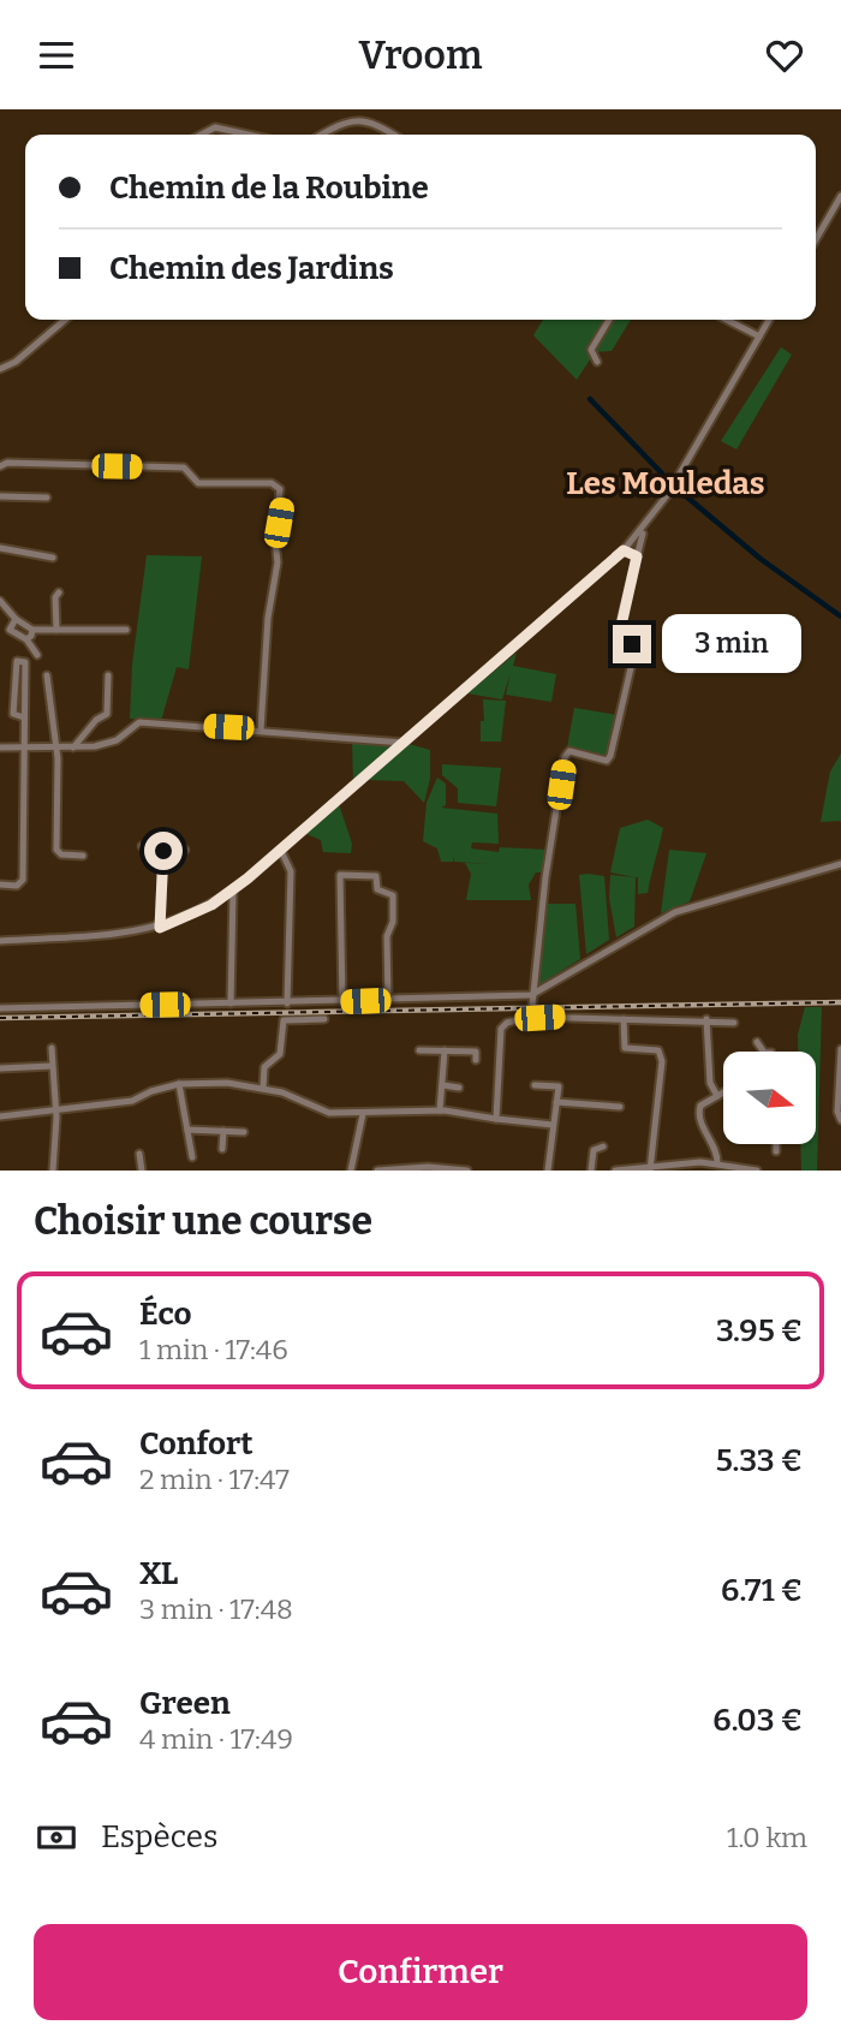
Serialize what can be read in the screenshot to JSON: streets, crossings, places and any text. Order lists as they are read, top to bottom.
{
  "districts": ["Les Mouledas"],
  "north": "right",
  "page": {
    "header": "Vroom",
    "banner": ["Chemin de la Roubine", "Chemin des Jardins"],
    "bubble": "3 min",
    "heading": "Choisir une course",
    "list": [
      {
        "name": "Éco",
        "note": "1 min · 17:46",
        "value": "3.95 €"
      },
      {
        "name": "Confort",
        "note": "2 min · 17:47",
        "value": "5.33 €"
      },
      {
        "name": "XL",
        "note": "3 min · 17:48",
        "value": "6.71 €"
      },
      {
        "name": "Green",
        "note": "4 min · 17:49",
        "value": "6.03 €"
      }
    ],
    "pay": ["Espèces", "1.0 km"],
    "buttons": "Confirmer"
  }
}
